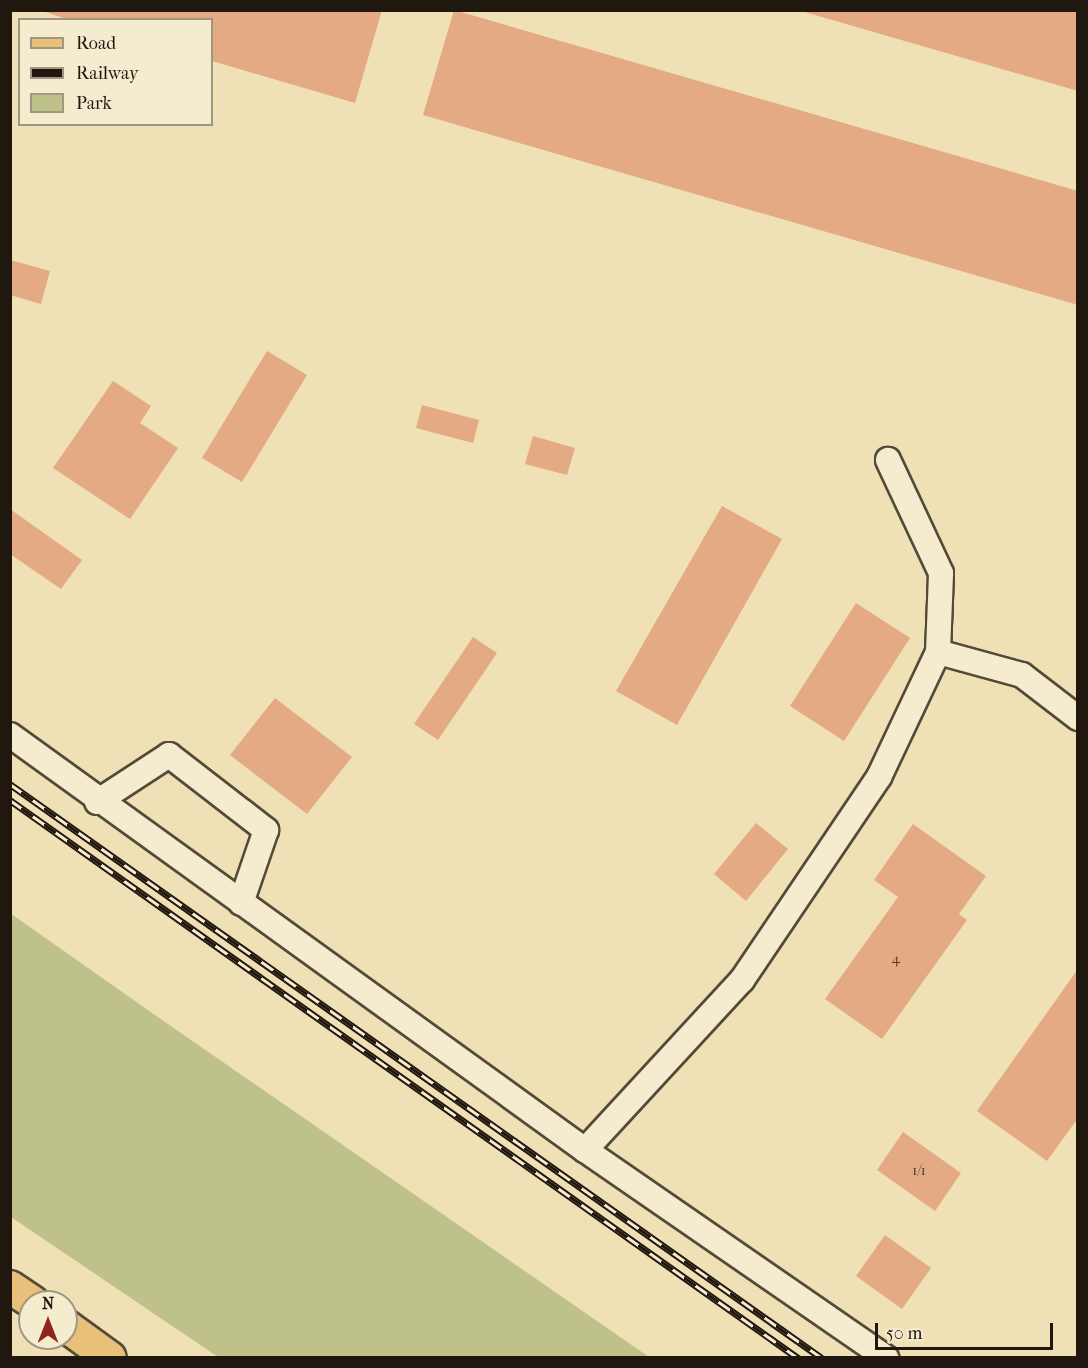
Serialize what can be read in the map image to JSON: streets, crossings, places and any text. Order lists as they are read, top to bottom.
{
  "house_numbers": ["4", "1/1"],
  "legend": ["Road", "Railway", "Park"],
  "scale_bar": "50 m",
  "north": "top"
}
